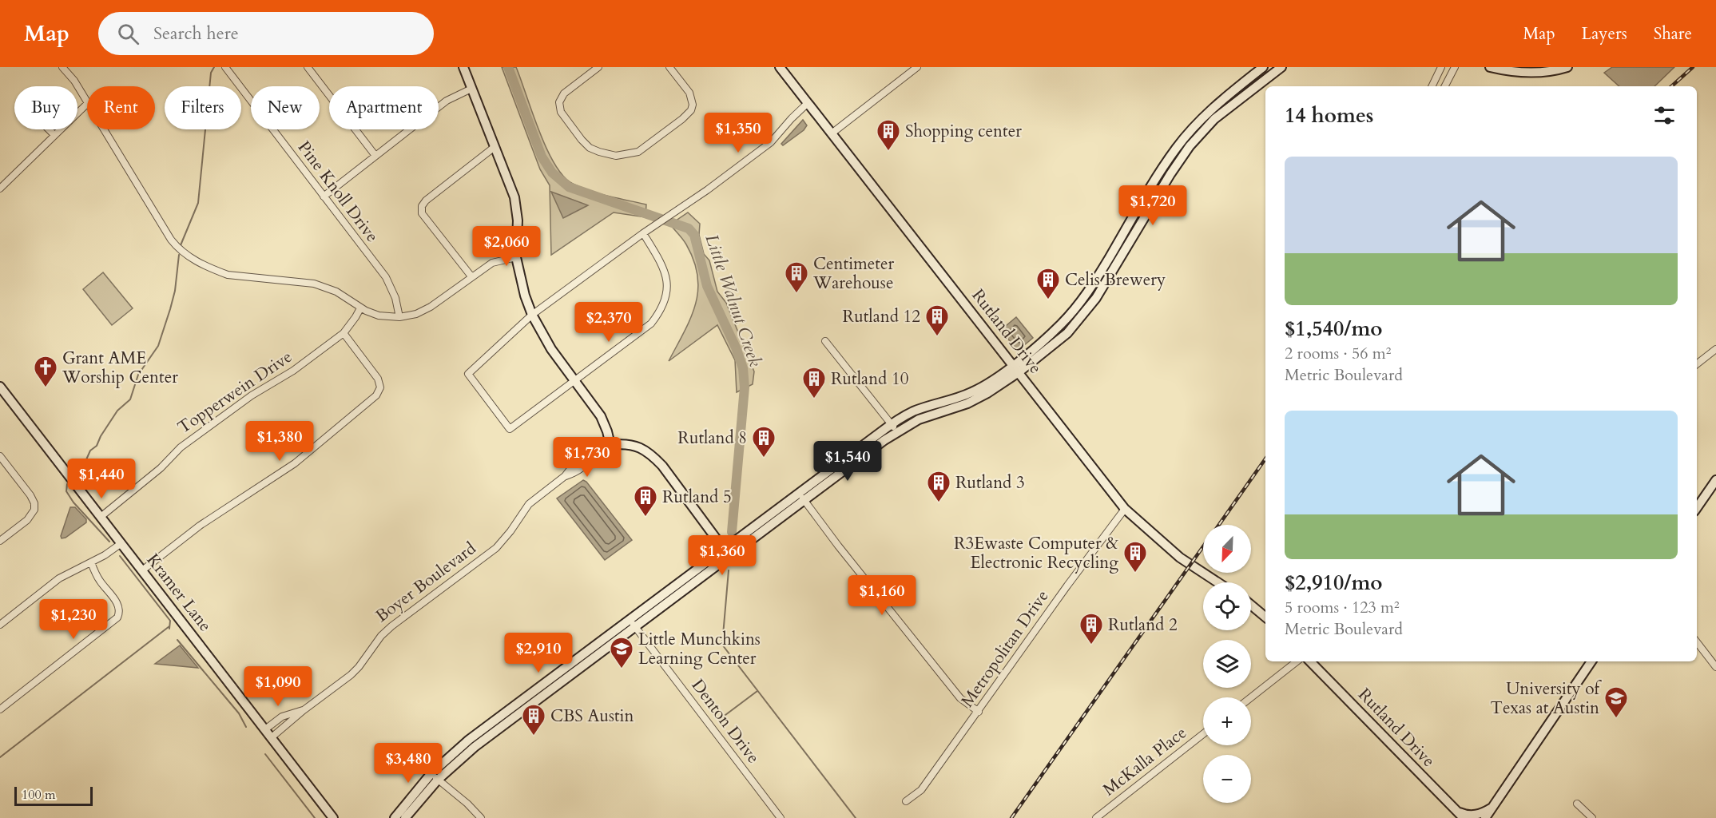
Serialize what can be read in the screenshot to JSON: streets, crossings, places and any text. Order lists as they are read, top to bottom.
{
  "streets": {
    "street": [
      "Pine Knoll Drive",
      "Rutland Drive",
      "Topperwein Drive",
      "Boyer Boulevard",
      "Kramer Lane",
      "Metropolitan Drive",
      "Denton Drive",
      "McKalla Place"
    ]
  },
  "crossings": [
    ["Rutland Drive", "Metropolitan Drive"],
    ["Topperwein Drive", "Kramer Lane"],
    ["Boyer Boulevard", "Kramer Lane"]
  ],
  "water": ["Little Walnut Creek"],
  "places": {
    "building": [
      "Shopping center",
      "Centimeter Warehouse",
      "Celis Brewery",
      "Rutland 12",
      "Rutland 10",
      "Rutland 8",
      "Rutland 3",
      "Rutland 5",
      "R3Ewaste Computer & Electronic Recycling",
      "Rutland 2",
      "CBS Austin"
    ],
    "church": ["Grant AME Worship Center"],
    "school or university": ["Little Munchkins Learning Center", "University of Texas at Austin"]
  },
  "scale_bar": "100 m",
  "north": "bottom left",
  "page": {
    "header": "Map",
    "search": "Search here",
    "nav": ["Map", "Layers", "Share"],
    "chip": [
      "Buy",
      "Rent",
      "Filters",
      "New",
      "Apartment"
    ],
    "heading": "14 homes",
    "price": [
      "$1,350",
      "$1,720",
      "$2,060",
      "$2,370",
      "$1,380",
      "$1,730",
      "$1,540",
      "$1,440",
      "$1,360",
      "$1,160",
      "$1,230",
      "$2,910",
      "$1,090",
      "$3,480"
    ],
    "list": [
      {
        "name": "$1,540/mo",
        "note": "2 rooms · 56 m² · Metric Boulevard"
      },
      {
        "name": "$2,910/mo",
        "note": "5 rooms · 123 m² · Metric Boulevard"
      }
    ],
    "map_buttons": ["+", "−"],
    "scale": "100 m"
  }
}
